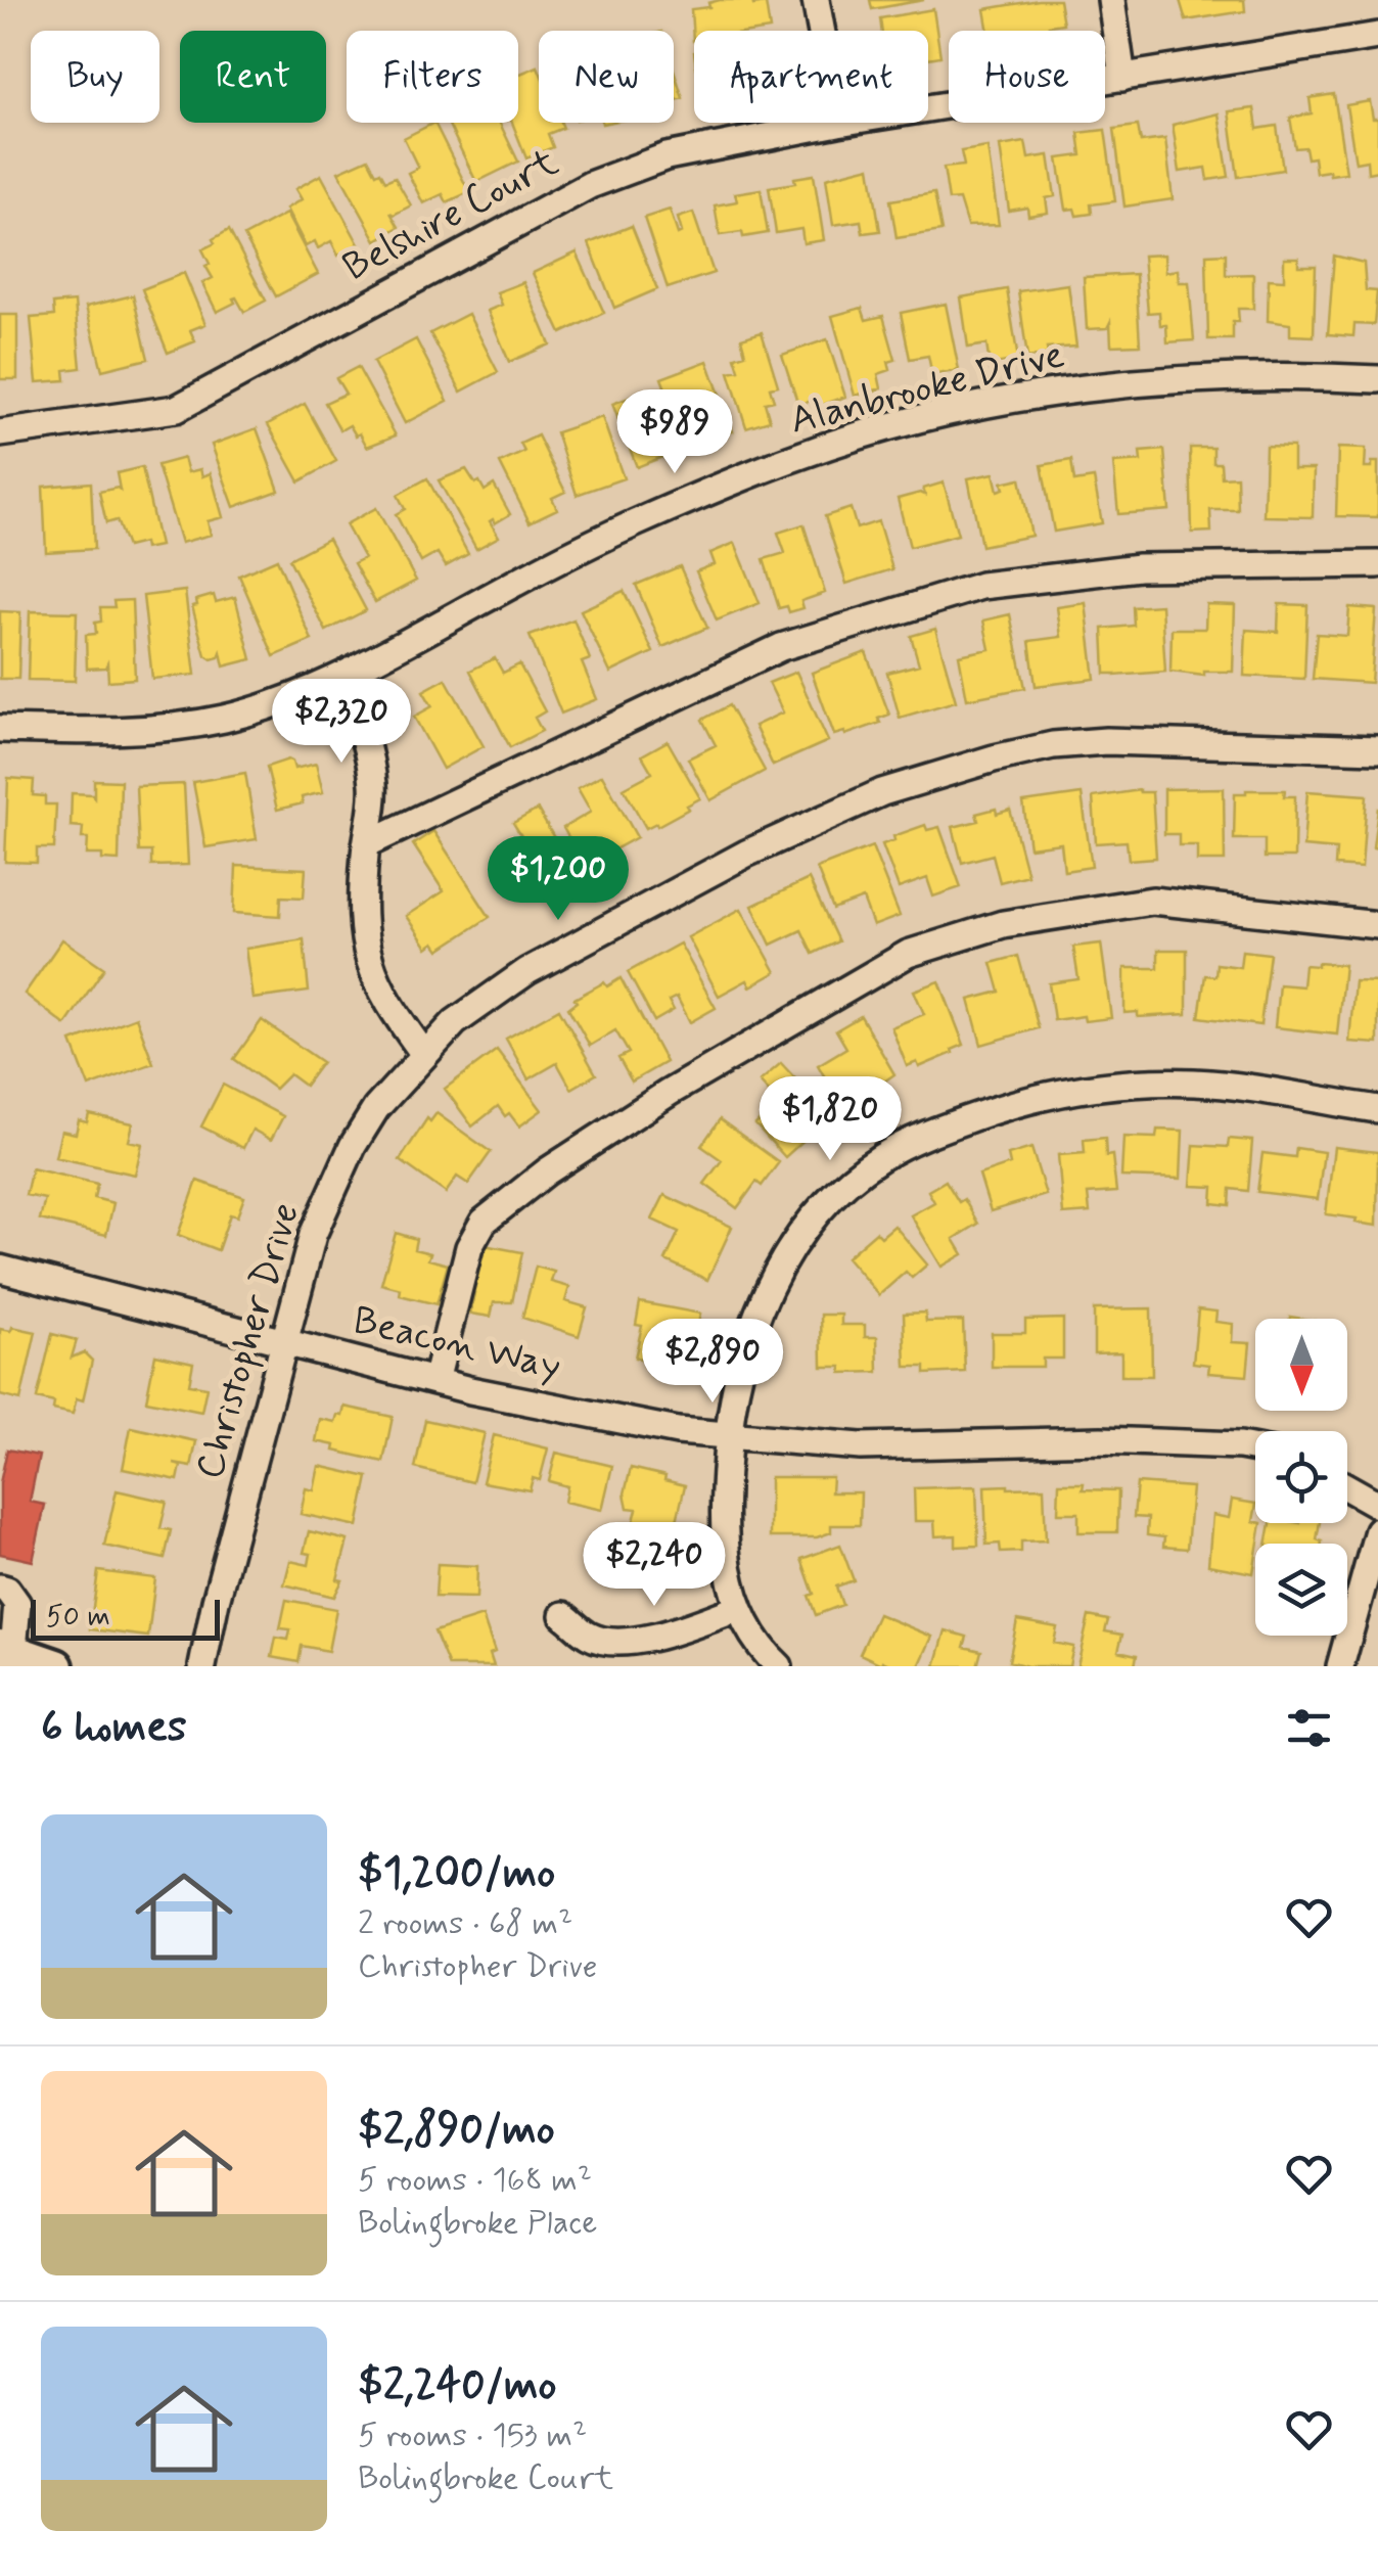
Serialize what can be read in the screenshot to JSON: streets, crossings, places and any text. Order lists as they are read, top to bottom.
{
  "streets": {
    "street": [
      "Belshire Court",
      "Alanbrooke Drive",
      "Christopher Drive",
      "Beacon Way"
    ]
  },
  "crossings": [
    ["Christopher Drive", "Beacon Way"]
  ],
  "scale_bar": "50 m",
  "north": "bottom",
  "page": {
    "chip": [
      "Buy",
      "Rent",
      "Filters",
      "New",
      "Apartment",
      "House"
    ],
    "price": [
      "$989",
      "$2,320",
      "$1,200",
      "$1,820",
      "$2,890",
      "$2,240"
    ],
    "scale": "50 m",
    "heading": "6 homes",
    "list": [
      {
        "name": "$1,200/mo",
        "note": "2 rooms · 68 m² · Christopher Drive"
      },
      {
        "name": "$2,890/mo",
        "note": "5 rooms · 168 m² · Bolingbroke Place"
      },
      {
        "name": "$2,240/mo",
        "note": "5 rooms · 153 m² · Bolingbroke Court"
      }
    ]
  }
}
